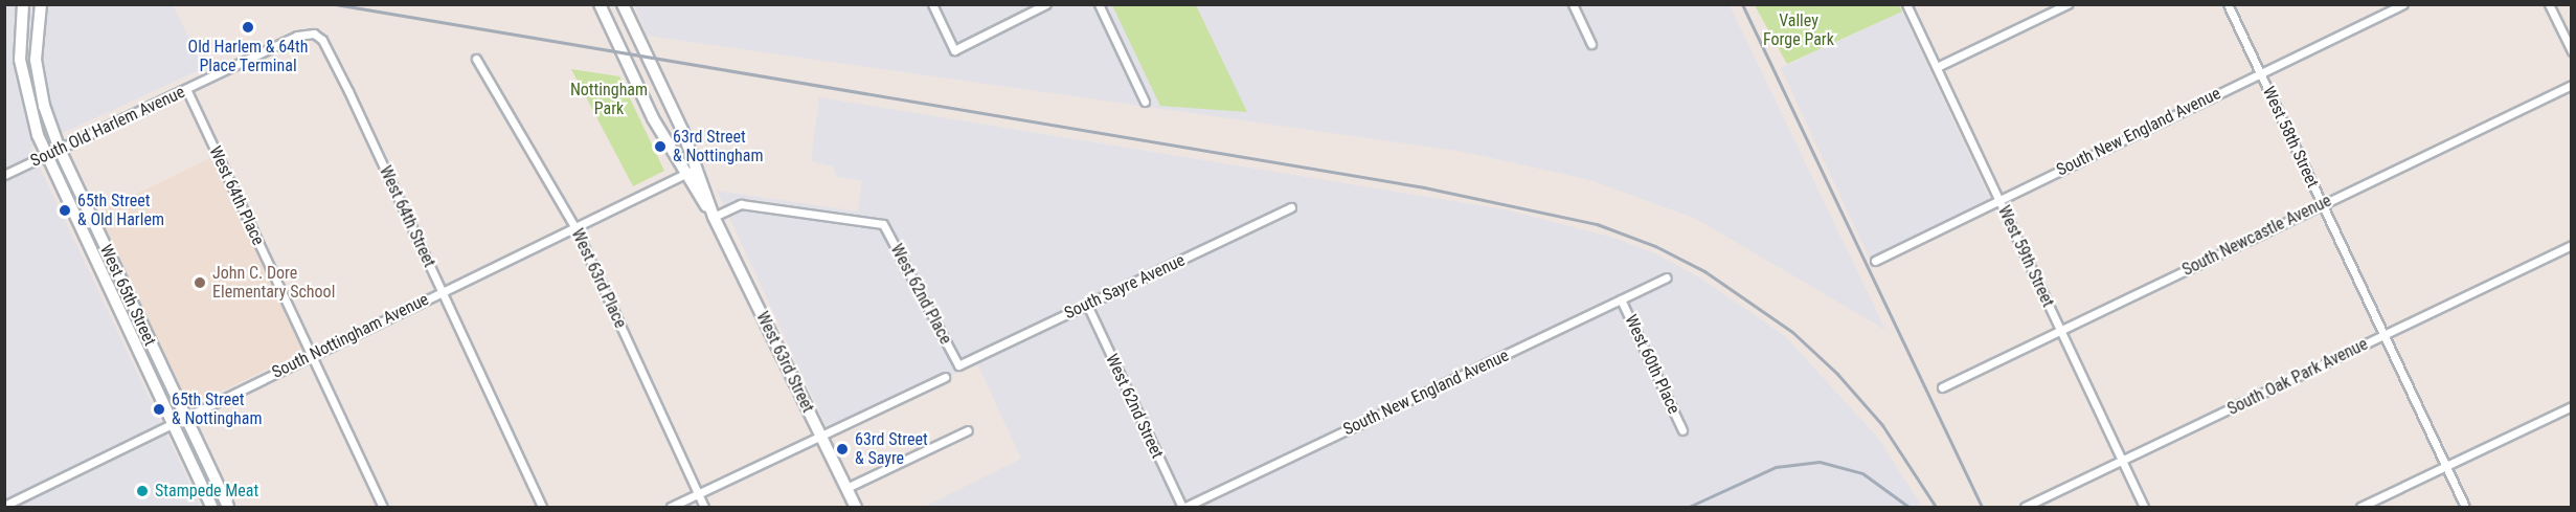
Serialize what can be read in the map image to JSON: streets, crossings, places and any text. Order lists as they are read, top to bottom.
{
  "streets": {
    "street": [
      "South Old Harlem Avenue",
      "South New England Avenue",
      "West 58th Street",
      "West 64th Place",
      "West 64th Street",
      "South Newcastle Avenue",
      "West 59th Street",
      "West 63rd Place",
      "South Sayre Avenue",
      "West 62nd Place",
      "West 65th Street",
      "South Nottingham Avenue",
      "West 63rd Street",
      "West 60th Place",
      "South Oak Park Avenue",
      "West 62nd Street"
    ]
  },
  "crossings": [
    ["South Old Harlem Avenue", "West 64th Place"],
    ["South Old Harlem Avenue", "West 64th Street"],
    ["South Old Harlem Avenue", "West 65th Street"],
    ["South New England Avenue", "West 58th Street"],
    ["South New England Avenue", "West 59th Street"],
    ["South New England Avenue", "West 60th Place"],
    ["South New England Avenue", "West 62nd Street"],
    ["West 58th Street", "South Newcastle Avenue"],
    ["West 58th Street", "South Oak Park Avenue"],
    ["West 64th Place", "South Nottingham Avenue"],
    ["West 64th Street", "South Nottingham Avenue"],
    ["South Newcastle Avenue", "West 59th Street"],
    ["West 59th Street", "South Oak Park Avenue"],
    ["West 63rd Place", "South Nottingham Avenue"],
    ["South Sayre Avenue", "West 62nd Place"],
    ["South Sayre Avenue", "West 62nd Street"],
    ["West 62nd Place", "West 63rd Street"],
    ["West 65th Street", "South Nottingham Avenue"],
    ["South Nottingham Avenue", "West 63rd Street"]
  ],
  "parks": ["Valley Forge Park", "Nottingham Park"],
  "places": [
    "Old Harlem & 64th Place Terminal",
    "63rd Street & Nottingham",
    "65th Street & Old Harlem",
    "John C. Dore Elementary School",
    "65th Street & Nottingham",
    "63rd Street & Sayre",
    "Stampede Meat"
  ]
}
